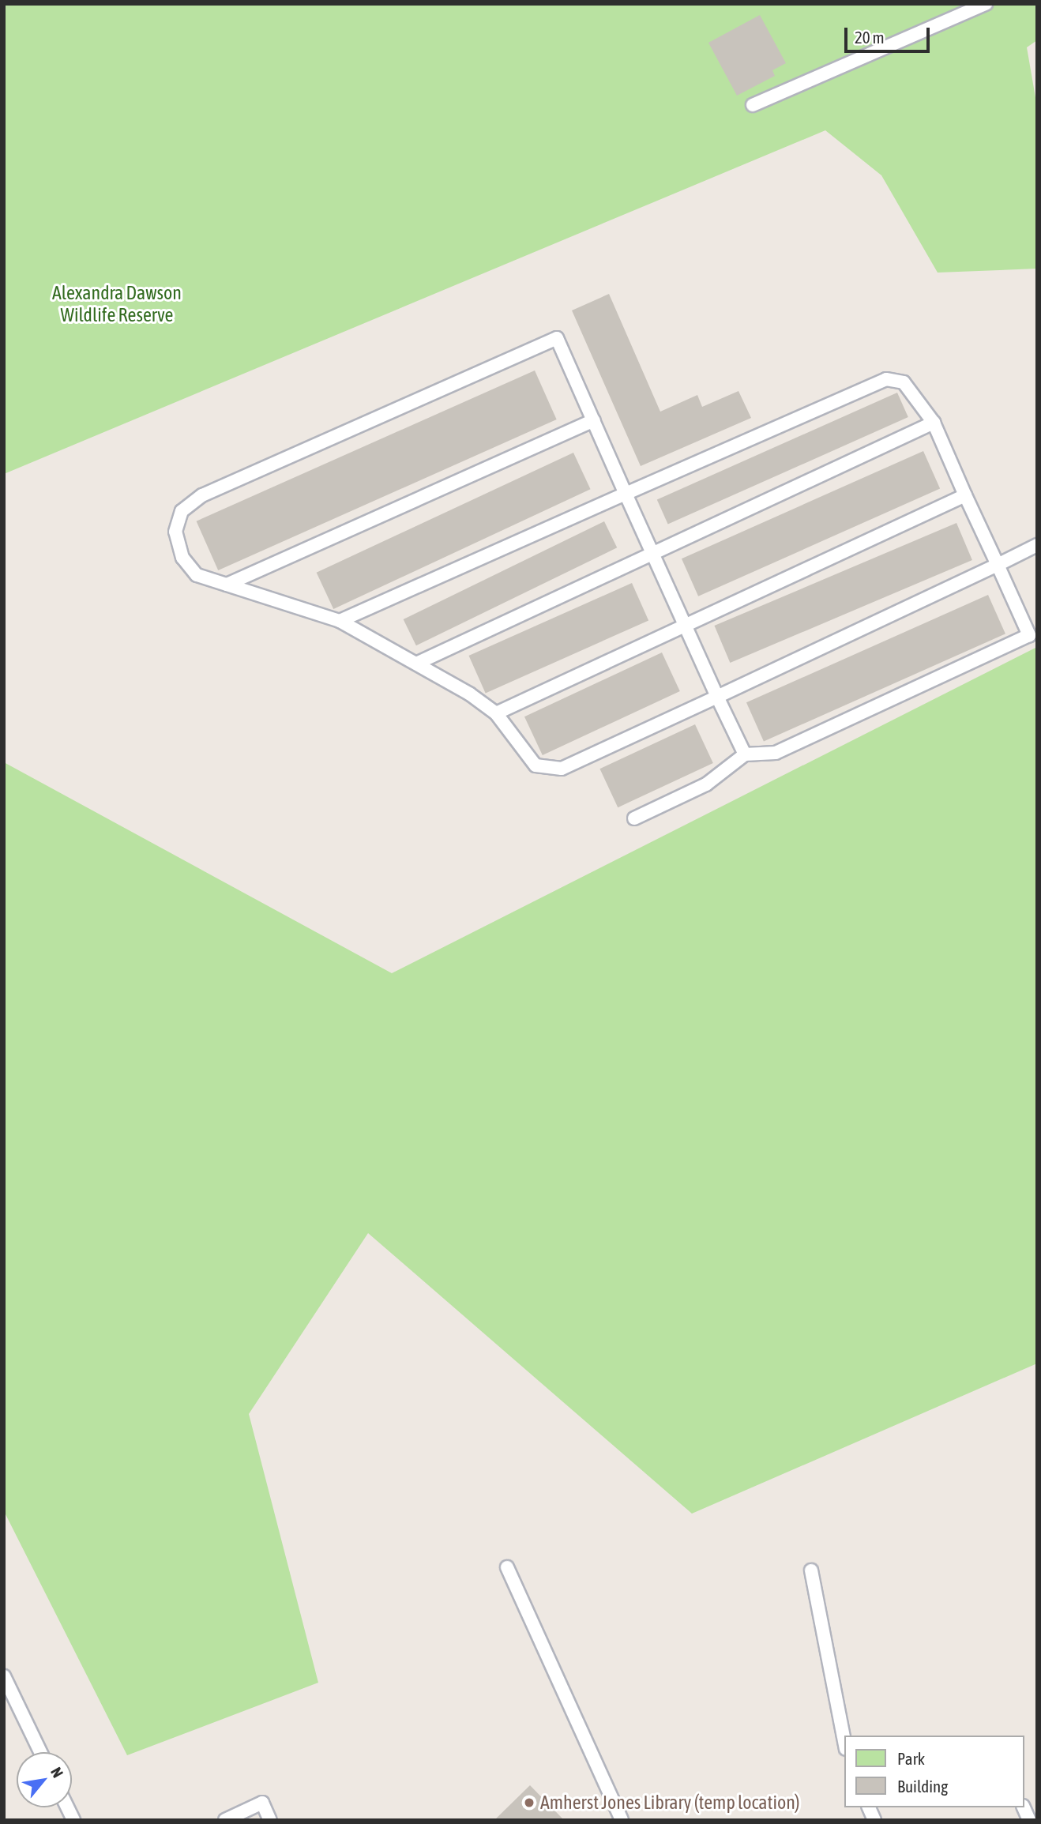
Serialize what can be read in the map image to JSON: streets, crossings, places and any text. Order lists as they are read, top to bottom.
{
  "parks": ["Alexandra Dawson Wildlife Reserve"],
  "places": ["Amherst Jones Library (temp location)"],
  "legend": ["Park", "Building"],
  "scale_bar": "20 m",
  "north": "top right"
}
